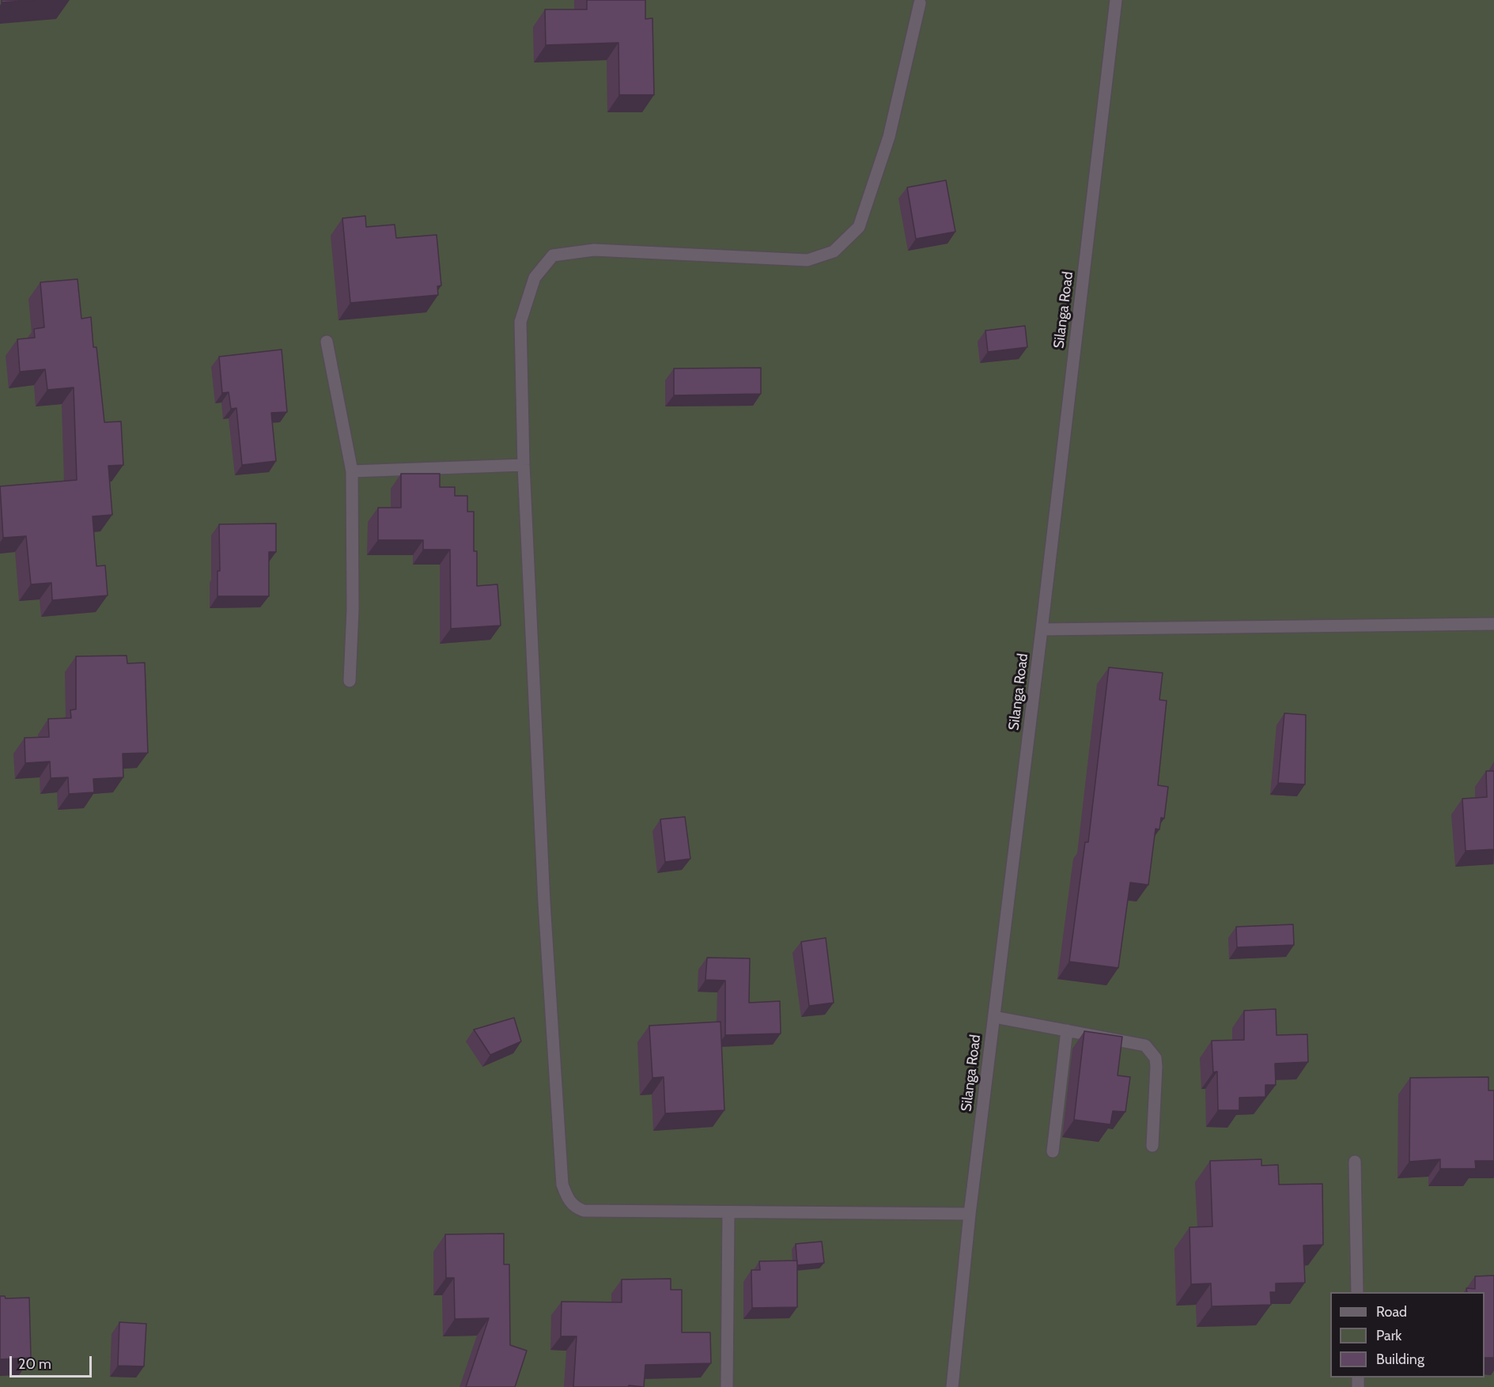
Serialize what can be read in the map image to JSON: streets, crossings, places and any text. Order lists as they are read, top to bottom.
{
  "streets": {
    "street": ["Silanga Road"]
  },
  "legend": ["Road", "Park", "Building"],
  "scale_bar": "20 m"
}
